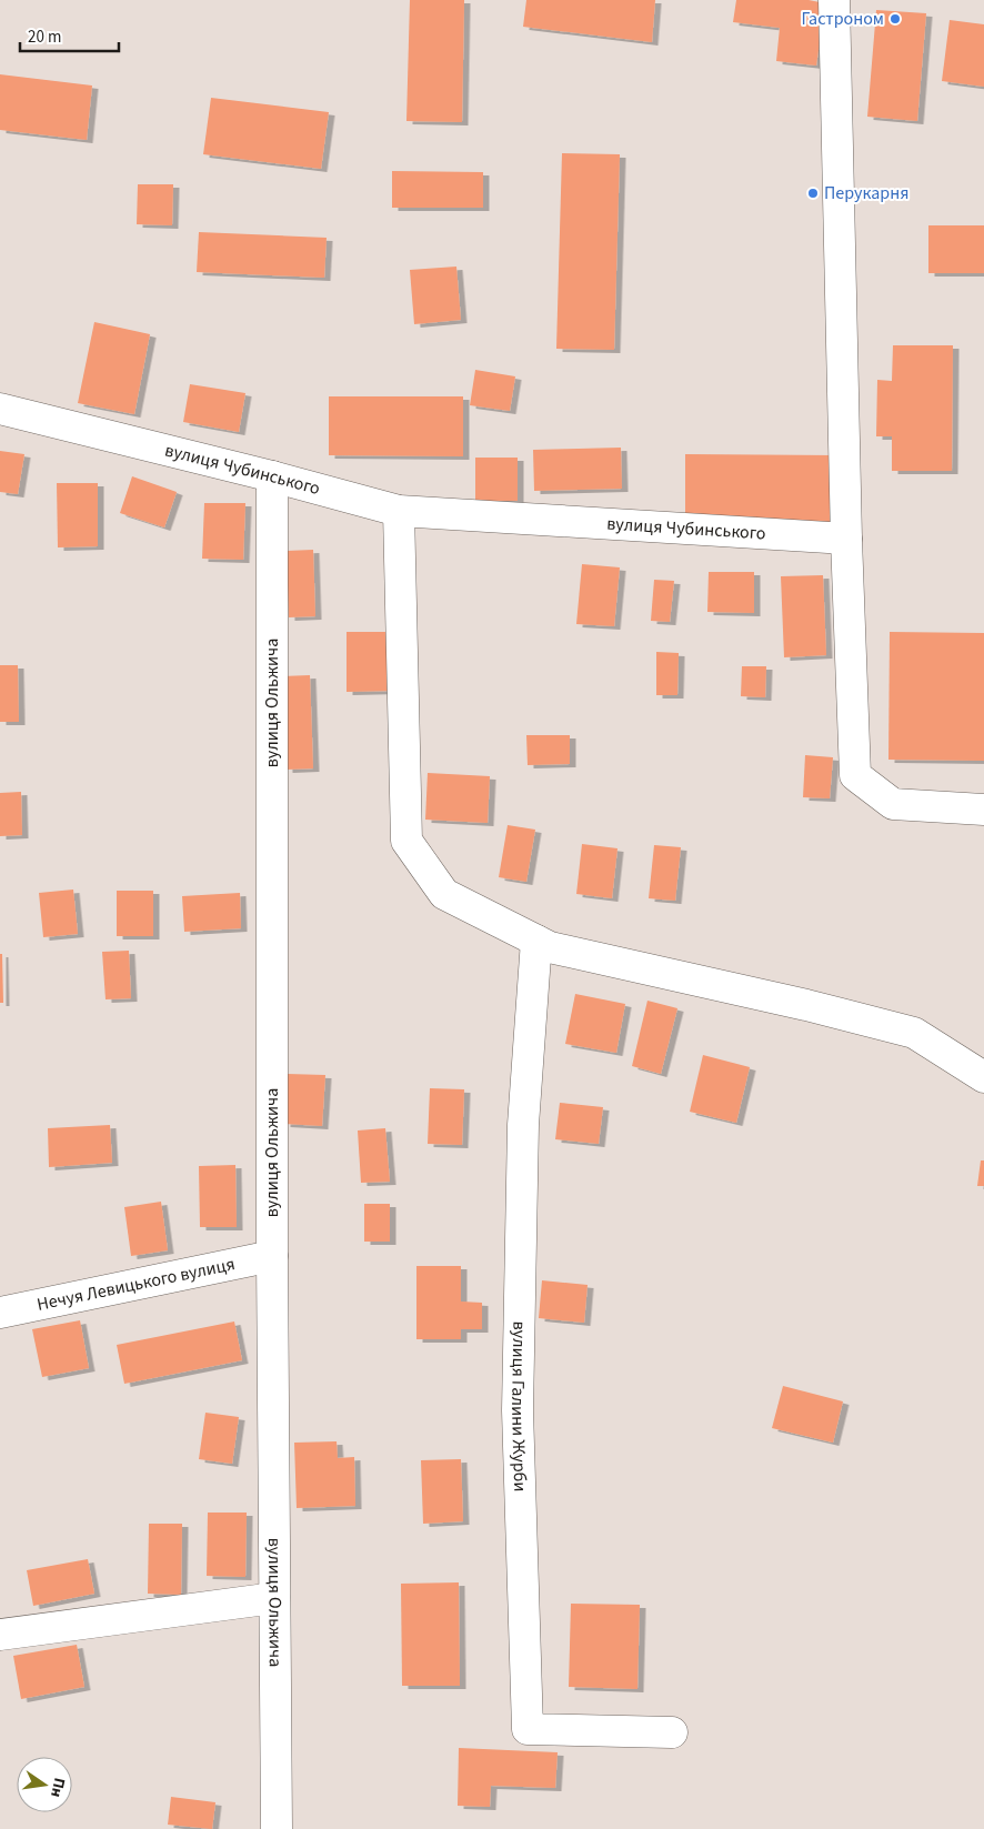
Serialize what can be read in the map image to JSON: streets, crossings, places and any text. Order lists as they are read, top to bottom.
{
  "streets": {
    "street": [
      "вулиця Чубинського",
      "вулиця Ольжича",
      "Нечуя Левицького вулиця",
      "вулиця Галини Журби"
    ]
  },
  "crossings": [
    ["вулиця Чубинського", "вулиця Ольжича"],
    ["вулиця Ольжича", "Нечуя Левицького вулиця"]
  ],
  "places": ["Гастроном", "Перукарня"],
  "scale_bar": "20 m",
  "north": "right"
}
